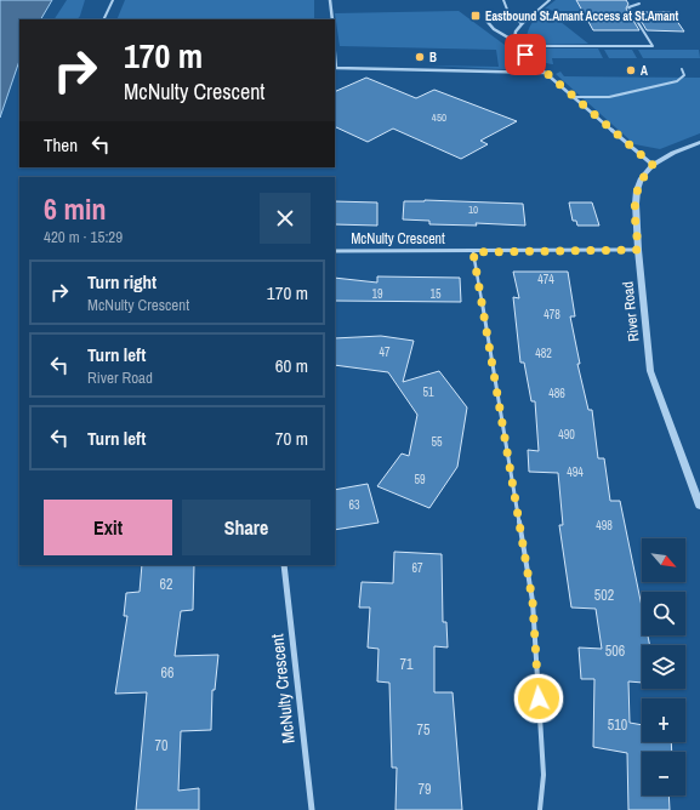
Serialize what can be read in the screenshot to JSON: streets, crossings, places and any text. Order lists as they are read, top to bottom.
{
  "streets": {
    "street": ["McNulty Crescent", "River Road"]
  },
  "crossings": [
    ["McNulty Crescent", "River Road"]
  ],
  "places": {
    "transit": ["Eastbound St.Amant Access at St.Amant"],
    "other": ["B", "A"]
  },
  "house_numbers": [
    "450",
    "10",
    "474",
    "19",
    "15",
    "478",
    "47",
    "482",
    "51",
    "486",
    "490",
    "55",
    "494",
    "59",
    "63",
    "498",
    "67",
    "62",
    "502",
    "506",
    "71",
    "66",
    "510",
    "75",
    "70",
    "79"
  ],
  "north": "bottom right",
  "page": {
    "turn": ["170 m", "McNulty Crescent"],
    "then": "Then",
    "heading": ["6 min", "420 m · 15:29"],
    "list": [
      {
        "name": "Turn right",
        "note": "McNulty Crescent",
        "value": "170 m"
      },
      {
        "name": "Turn left",
        "note": "River Road",
        "value": "60 m"
      },
      {
        "name": "Turn left",
        "value": "70 m"
      }
    ],
    "buttons": ["Exit", "Share"],
    "map_buttons": ["+", "−"]
  }
}
